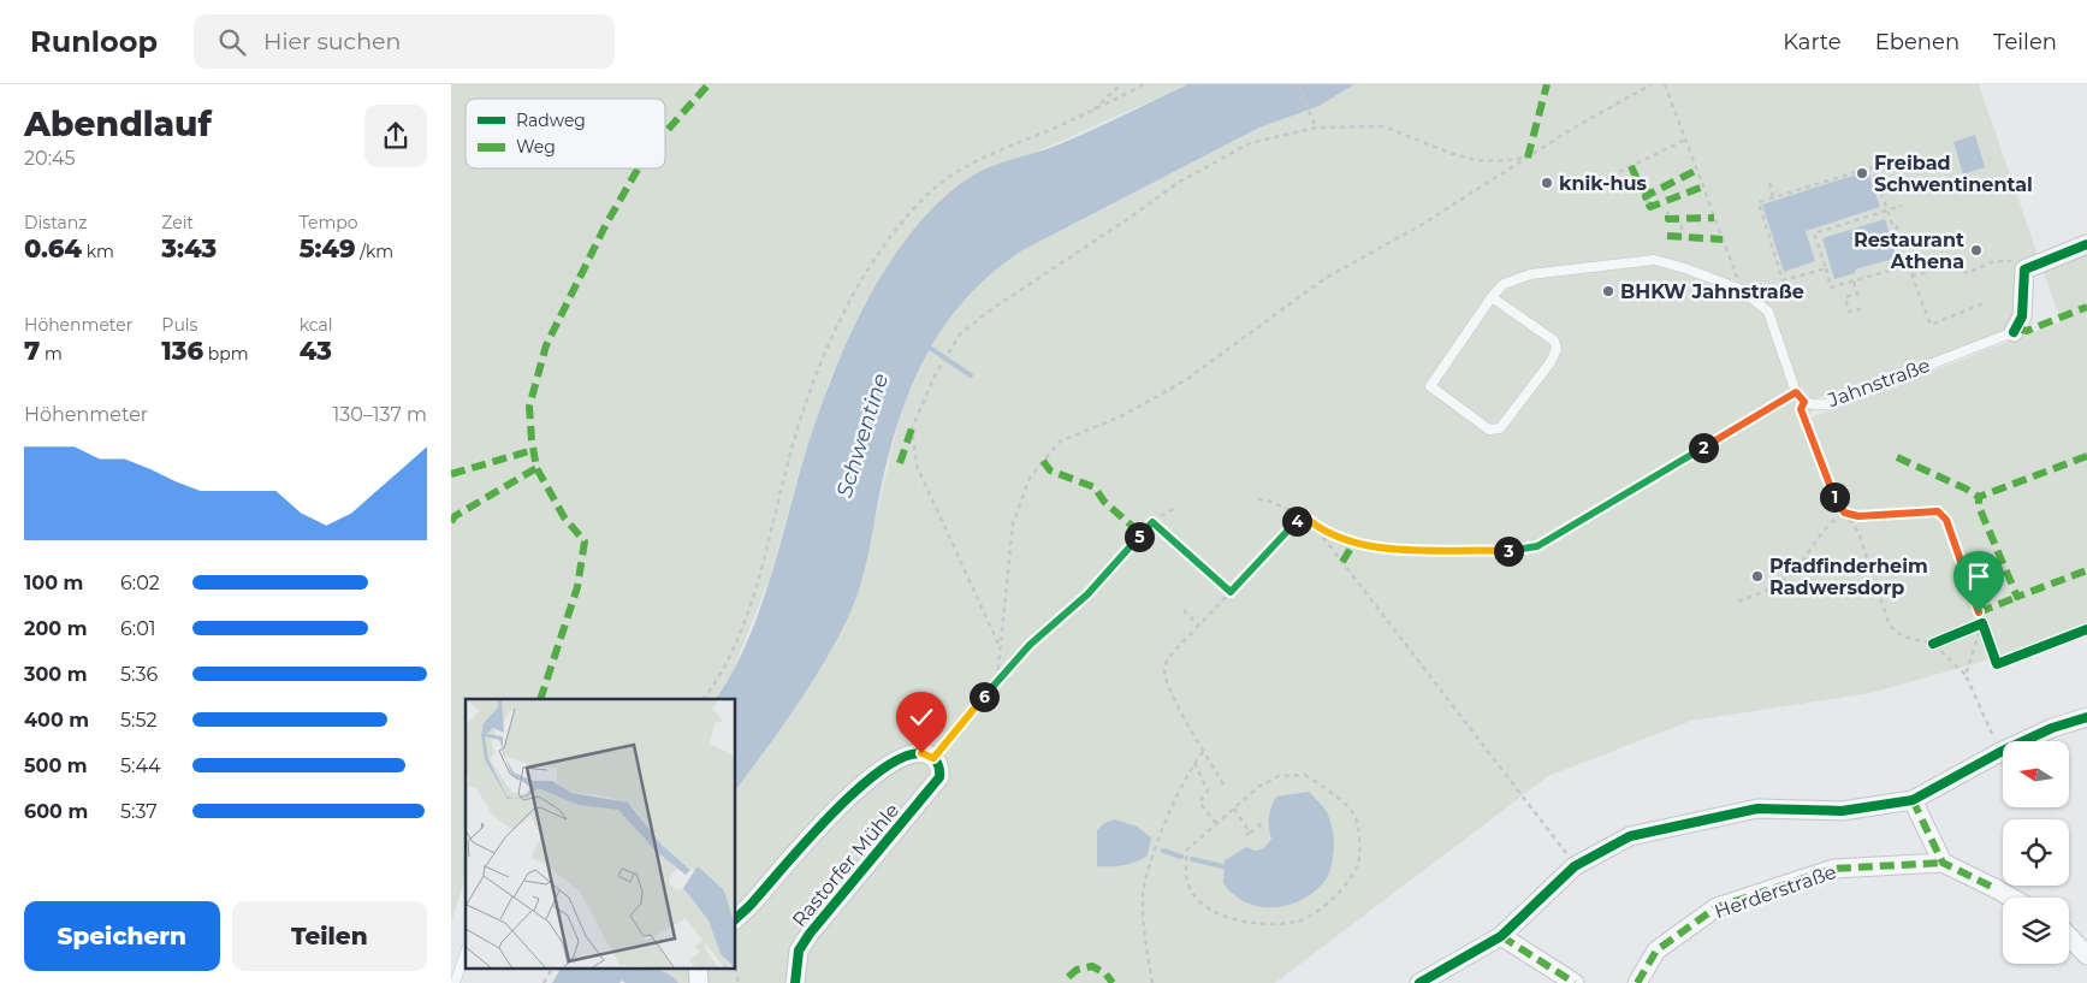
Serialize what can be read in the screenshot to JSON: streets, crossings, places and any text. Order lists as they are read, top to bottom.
{
  "streets": {
    "street": ["Jahnstraße", "Rastorfer Mühle", "Herderstraße"]
  },
  "water": ["Schwentine"],
  "places": [
    "Freibad Schwentinental",
    "knik-hus",
    "Restaurant Athena",
    "BHKW Jahnstraße",
    "Pfadfinderheim Radwersdorp"
  ],
  "legend": ["Radweg", "Weg"],
  "north": "left",
  "page": {
    "header": "Runloop",
    "search": "Hier suchen",
    "nav": ["Karte", "Ebenen", "Teilen"],
    "heading": ["Abendlauf", "20:45"],
    "stats": [
      ["Distanz", "0.64 km"],
      ["Zeit", "3:43"],
      ["Tempo", "5:49 /km"],
      ["Höhenmeter", "7 m"],
      ["Puls", "136 bpm"],
      ["kcal", "43"]
    ],
    "chart": ["Höhenmeter", "130–137 m"],
    "pins": [
      "2",
      "1",
      "4",
      "5",
      "3",
      "6"
    ],
    "list": [
      {
        "name": "100 m",
        "note": "6:02"
      },
      {
        "name": "200 m",
        "note": "6:01"
      },
      {
        "name": "300 m",
        "note": "5:36"
      },
      {
        "name": "400 m",
        "note": "5:52"
      },
      {
        "name": "500 m",
        "note": "5:44"
      },
      {
        "name": "600 m",
        "note": "5:37"
      }
    ],
    "buttons": ["Speichern", "Teilen"]
  }
}
